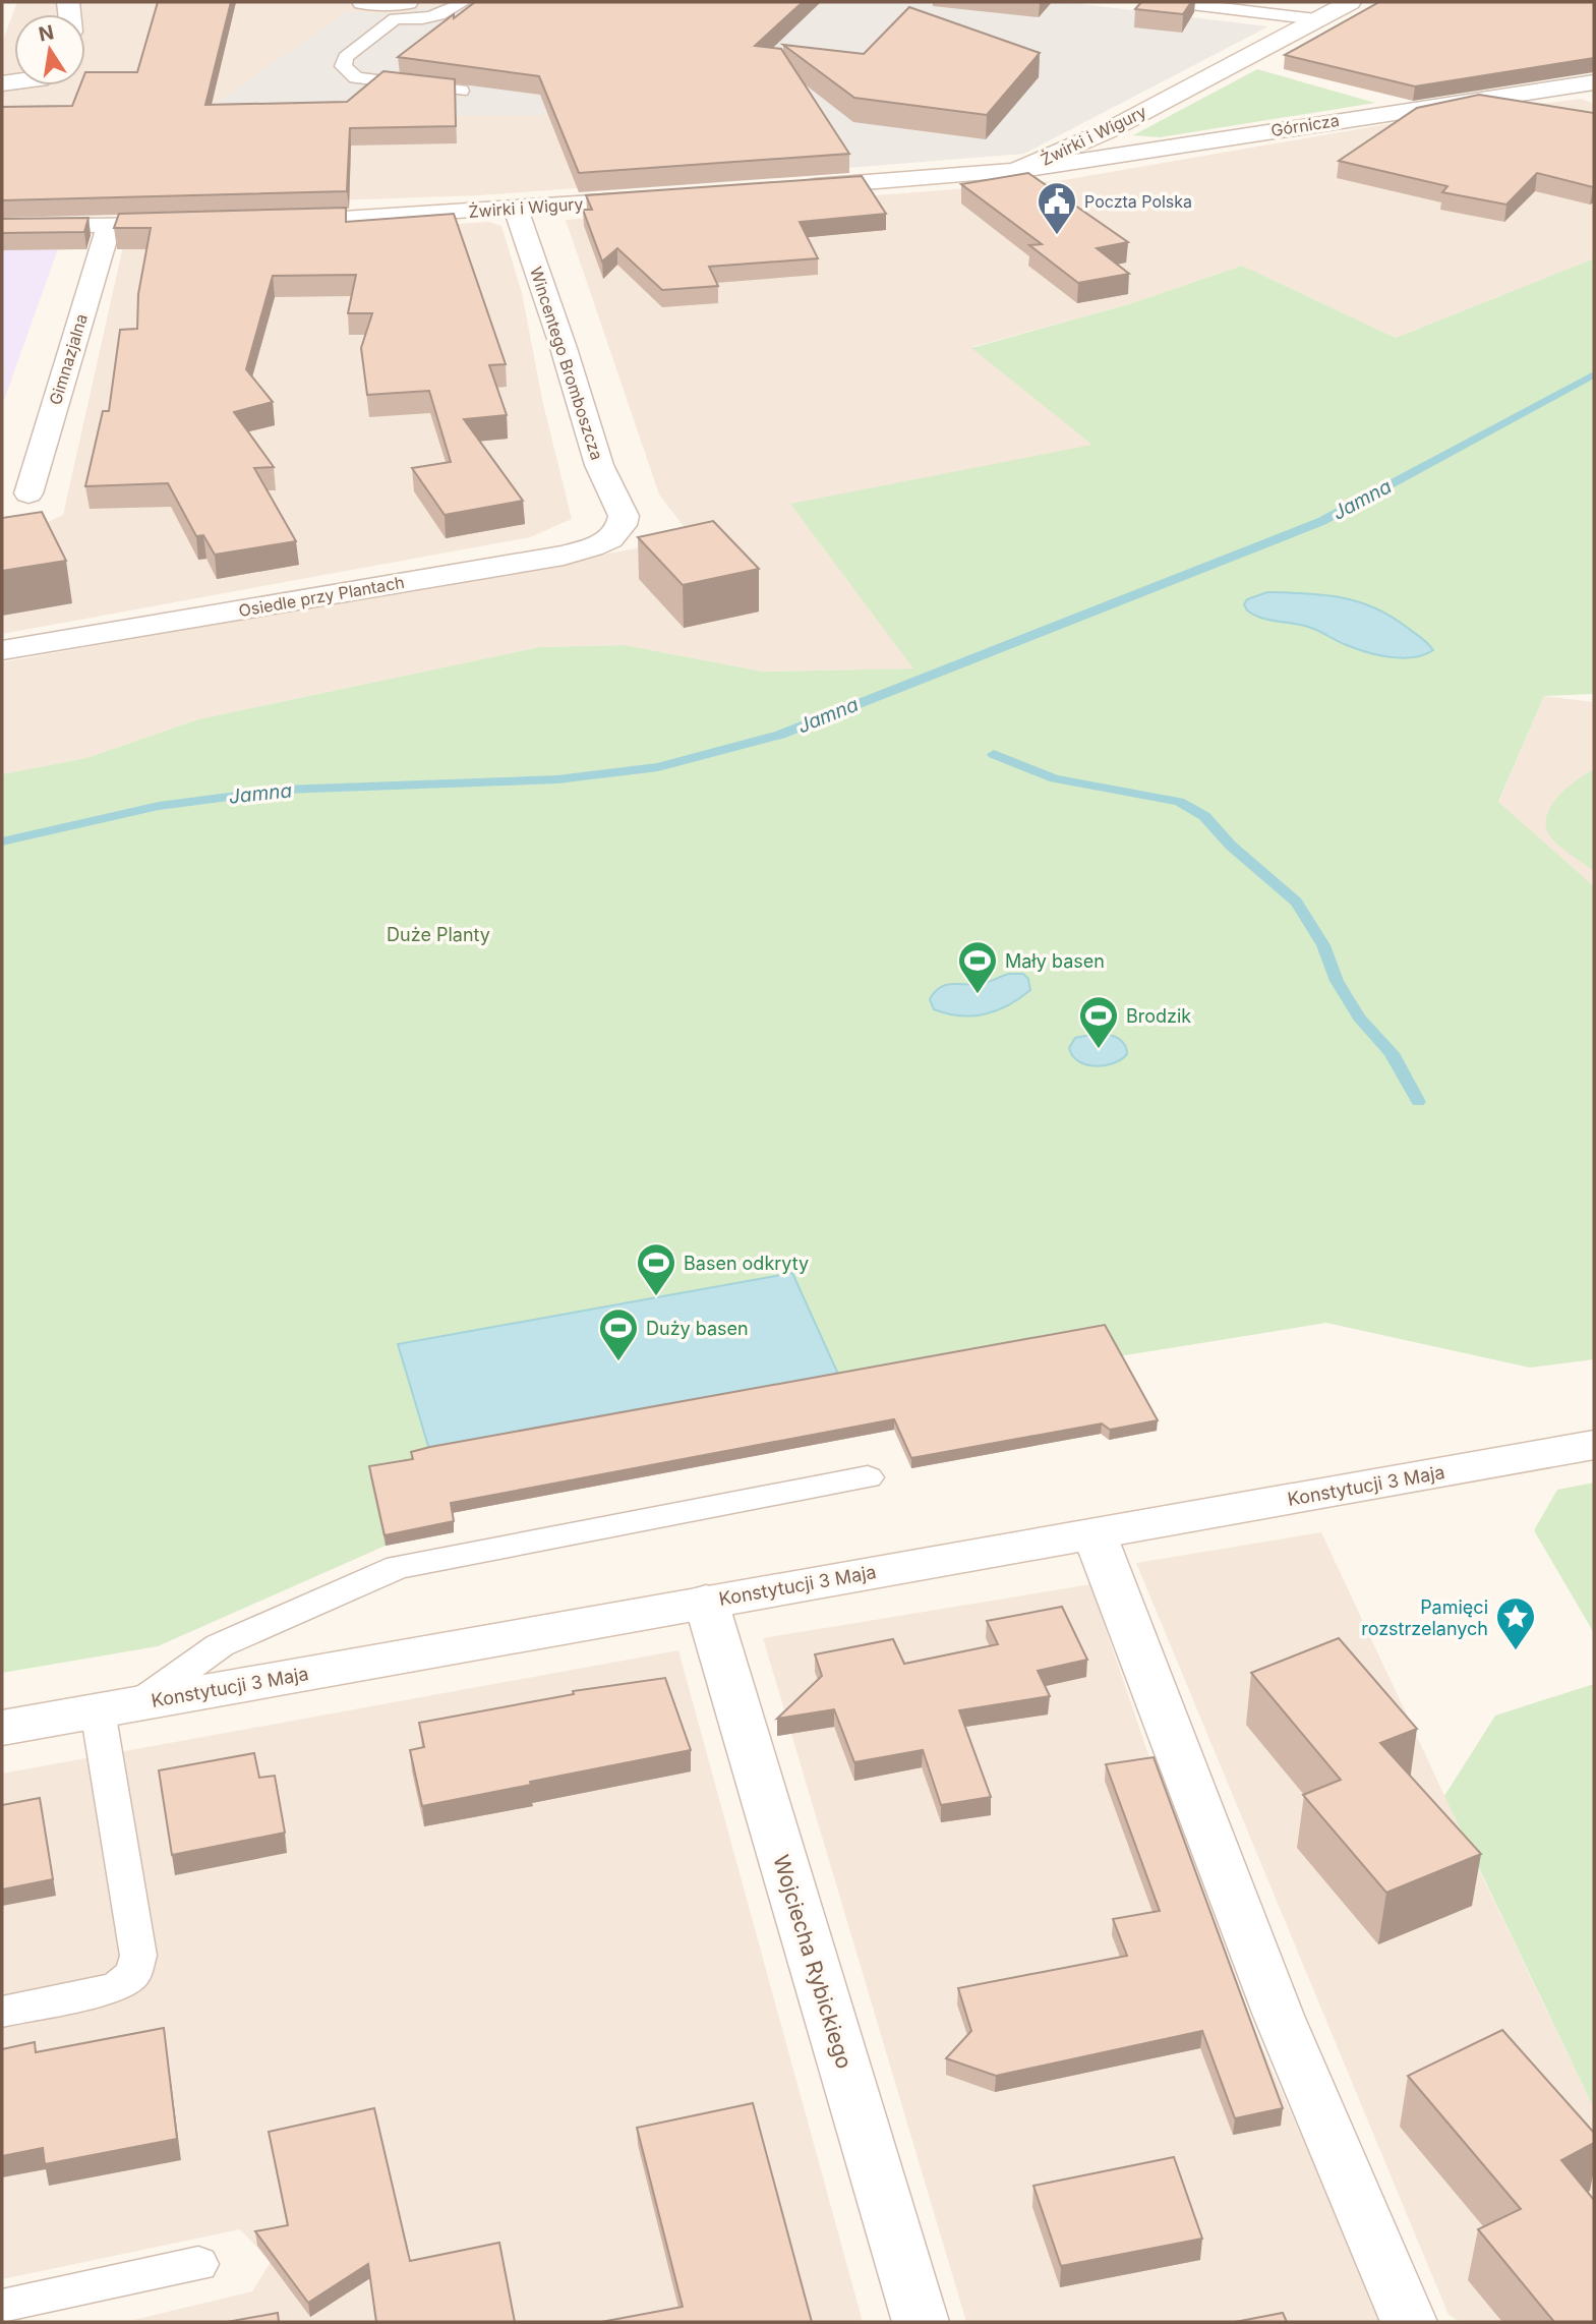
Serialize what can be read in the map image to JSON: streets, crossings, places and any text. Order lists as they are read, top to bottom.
{
  "streets": {
    "street": [
      "Górnicza",
      "Żwirki i Wigury",
      "Gimnazjalna",
      "Wincentego Bromboszcza",
      "Osiedle przy Plantach",
      "Konstytucji 3 Maja",
      "Wojciecha Rybickiego"
    ]
  },
  "crossings": [
    ["Górnicza", "Żwirki i Wigury"],
    ["Żwirki i Wigury", "Wincentego Bromboszcza"],
    ["Wincentego Bromboszcza", "Osiedle przy Plantach"],
    ["Konstytucji 3 Maja", "Wojciecha Rybickiego"]
  ],
  "water": ["Jamna"],
  "parks": ["Duże Planty"],
  "places": {
    "public building": ["Poczta Polska"],
    "sports": [
      "Mały basen",
      "Brodzik",
      "Basen odkryty",
      "Duży basen"
    ],
    "place": ["Pamięci rozstrzelanych"]
  },
  "north": "top"
}
